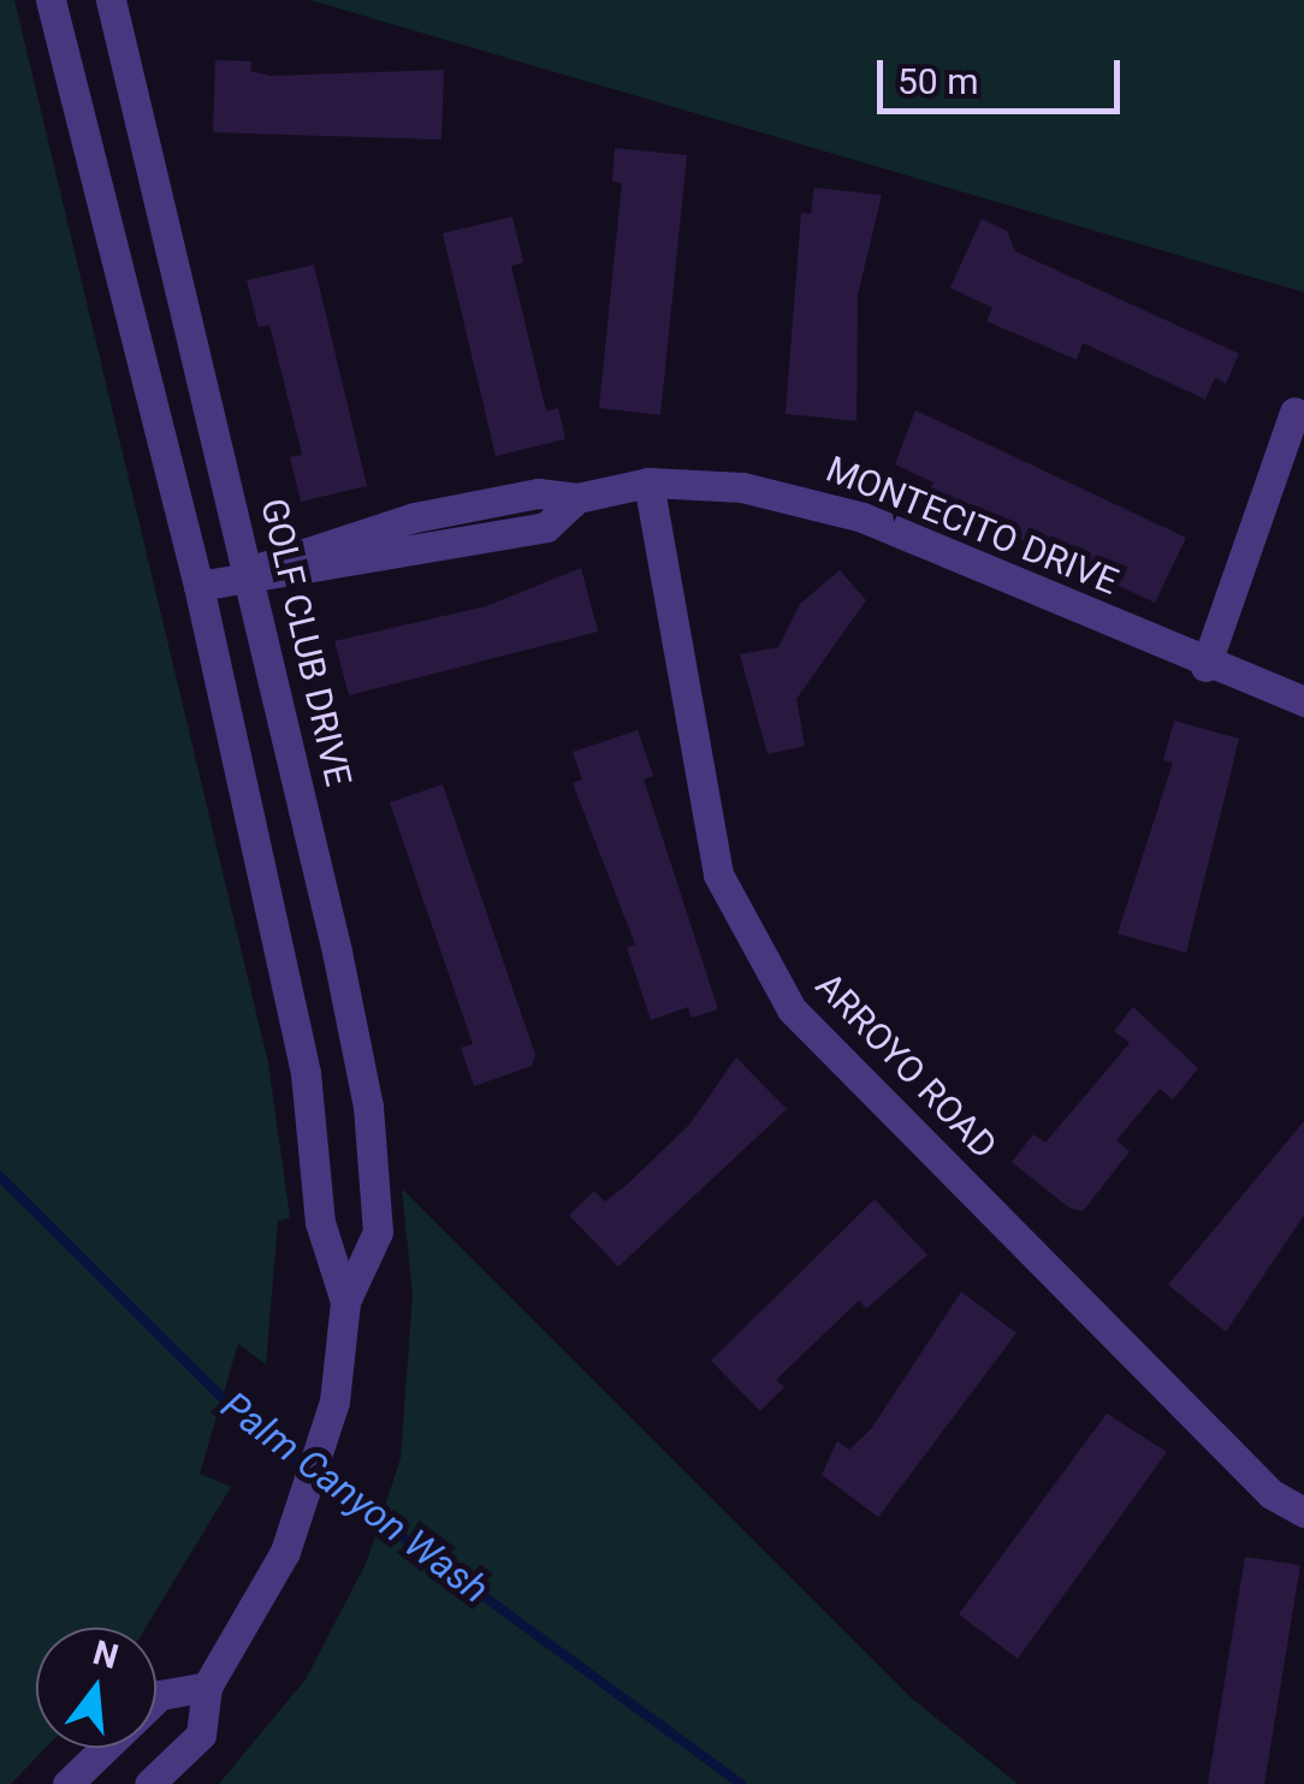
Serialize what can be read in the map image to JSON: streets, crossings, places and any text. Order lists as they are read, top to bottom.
{
  "streets": {
    "street": ["MONTECITO DRIVE", "GOLF CLUB DRIVE", "ARROYO ROAD"]
  },
  "crossings": [
    ["MONTECITO DRIVE", "GOLF CLUB DRIVE"],
    ["MONTECITO DRIVE", "ARROYO ROAD"]
  ],
  "water": ["Palm Canyon Wash"],
  "scale_bar": "50 m",
  "north": "top"
}
